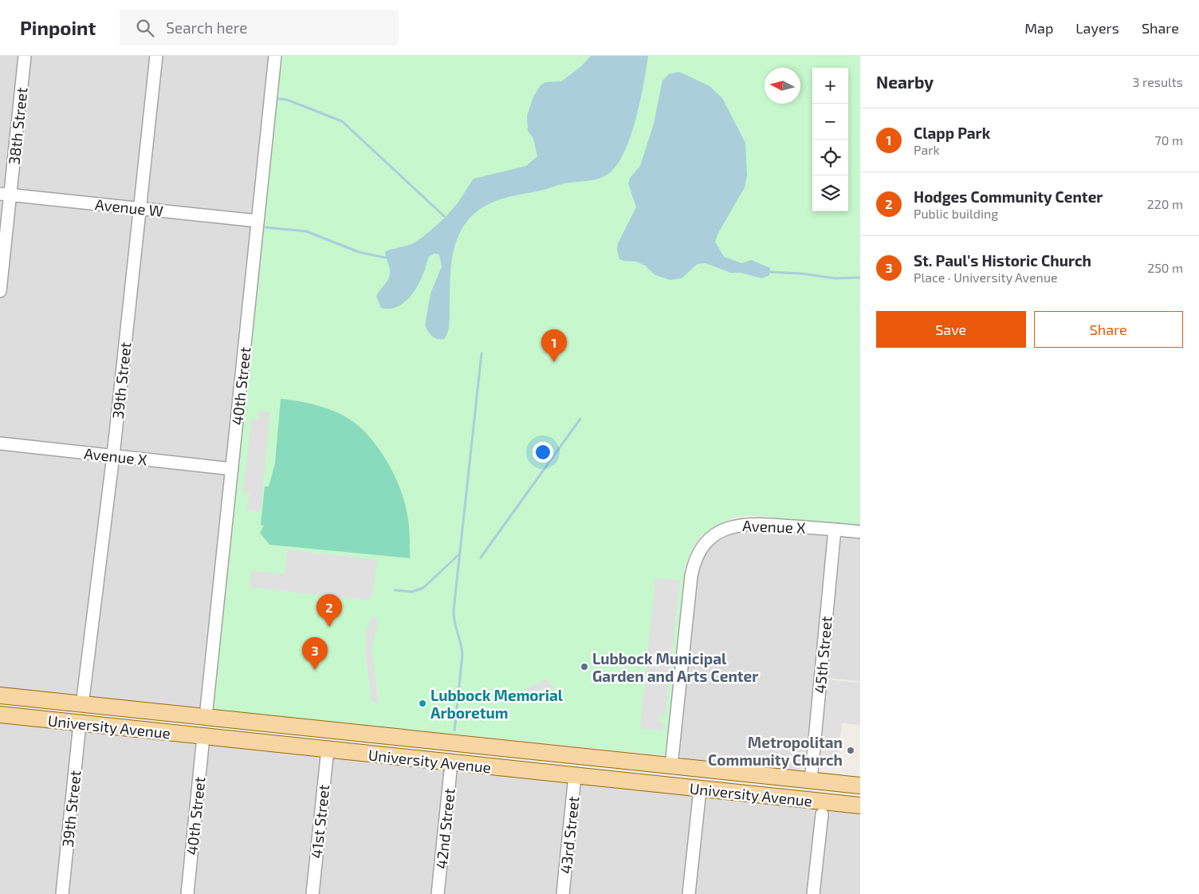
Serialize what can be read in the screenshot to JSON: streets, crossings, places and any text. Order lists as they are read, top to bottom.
{
  "streets": {
    "main road": ["University Avenue"],
    "street": [
      "38th Street",
      "Avenue W",
      "39th Street",
      "40th Street",
      "Avenue X",
      "45th Street",
      "41st Street",
      "42nd Street",
      "43rd Street"
    ]
  },
  "crossings": [
    ["38th Street", "Avenue W"],
    ["Avenue W", "39th Street"],
    ["Avenue W", "40th Street"],
    ["39th Street", "Avenue X"],
    ["39th Street", "University Avenue"],
    ["40th Street", "Avenue X"],
    ["40th Street", "University Avenue"],
    ["Avenue X", "45th Street"],
    ["Avenue X", "University Avenue"],
    ["45th Street", "University Avenue"],
    ["University Avenue", "41st Street"],
    ["University Avenue", "42nd Street"],
    ["University Avenue", "43rd Street"]
  ],
  "places": ["Lubbock Municipal Garden and Arts Center", "Lubbock Memorial Arboretum", "Metropolitan Community Church"],
  "north": "left",
  "page": {
    "header": "Pinpoint",
    "search": "Search here",
    "nav": ["Map", "Layers", "Share"],
    "heading": ["Nearby", "3 results"],
    "map_buttons": ["+", "−"],
    "list": [
      {
        "mark": "1",
        "name": "Clapp Park",
        "note": "Park",
        "value": "70 m"
      },
      {
        "mark": "2",
        "name": "Hodges Community Center",
        "note": "Public building",
        "value": "220 m"
      },
      {
        "mark": "3",
        "name": "St. Paul's Historic Church",
        "note": "Place · University Avenue",
        "value": "250 m"
      }
    ],
    "buttons": ["Save", "Share"],
    "pins": ["1", "2", "3"]
  }
}
